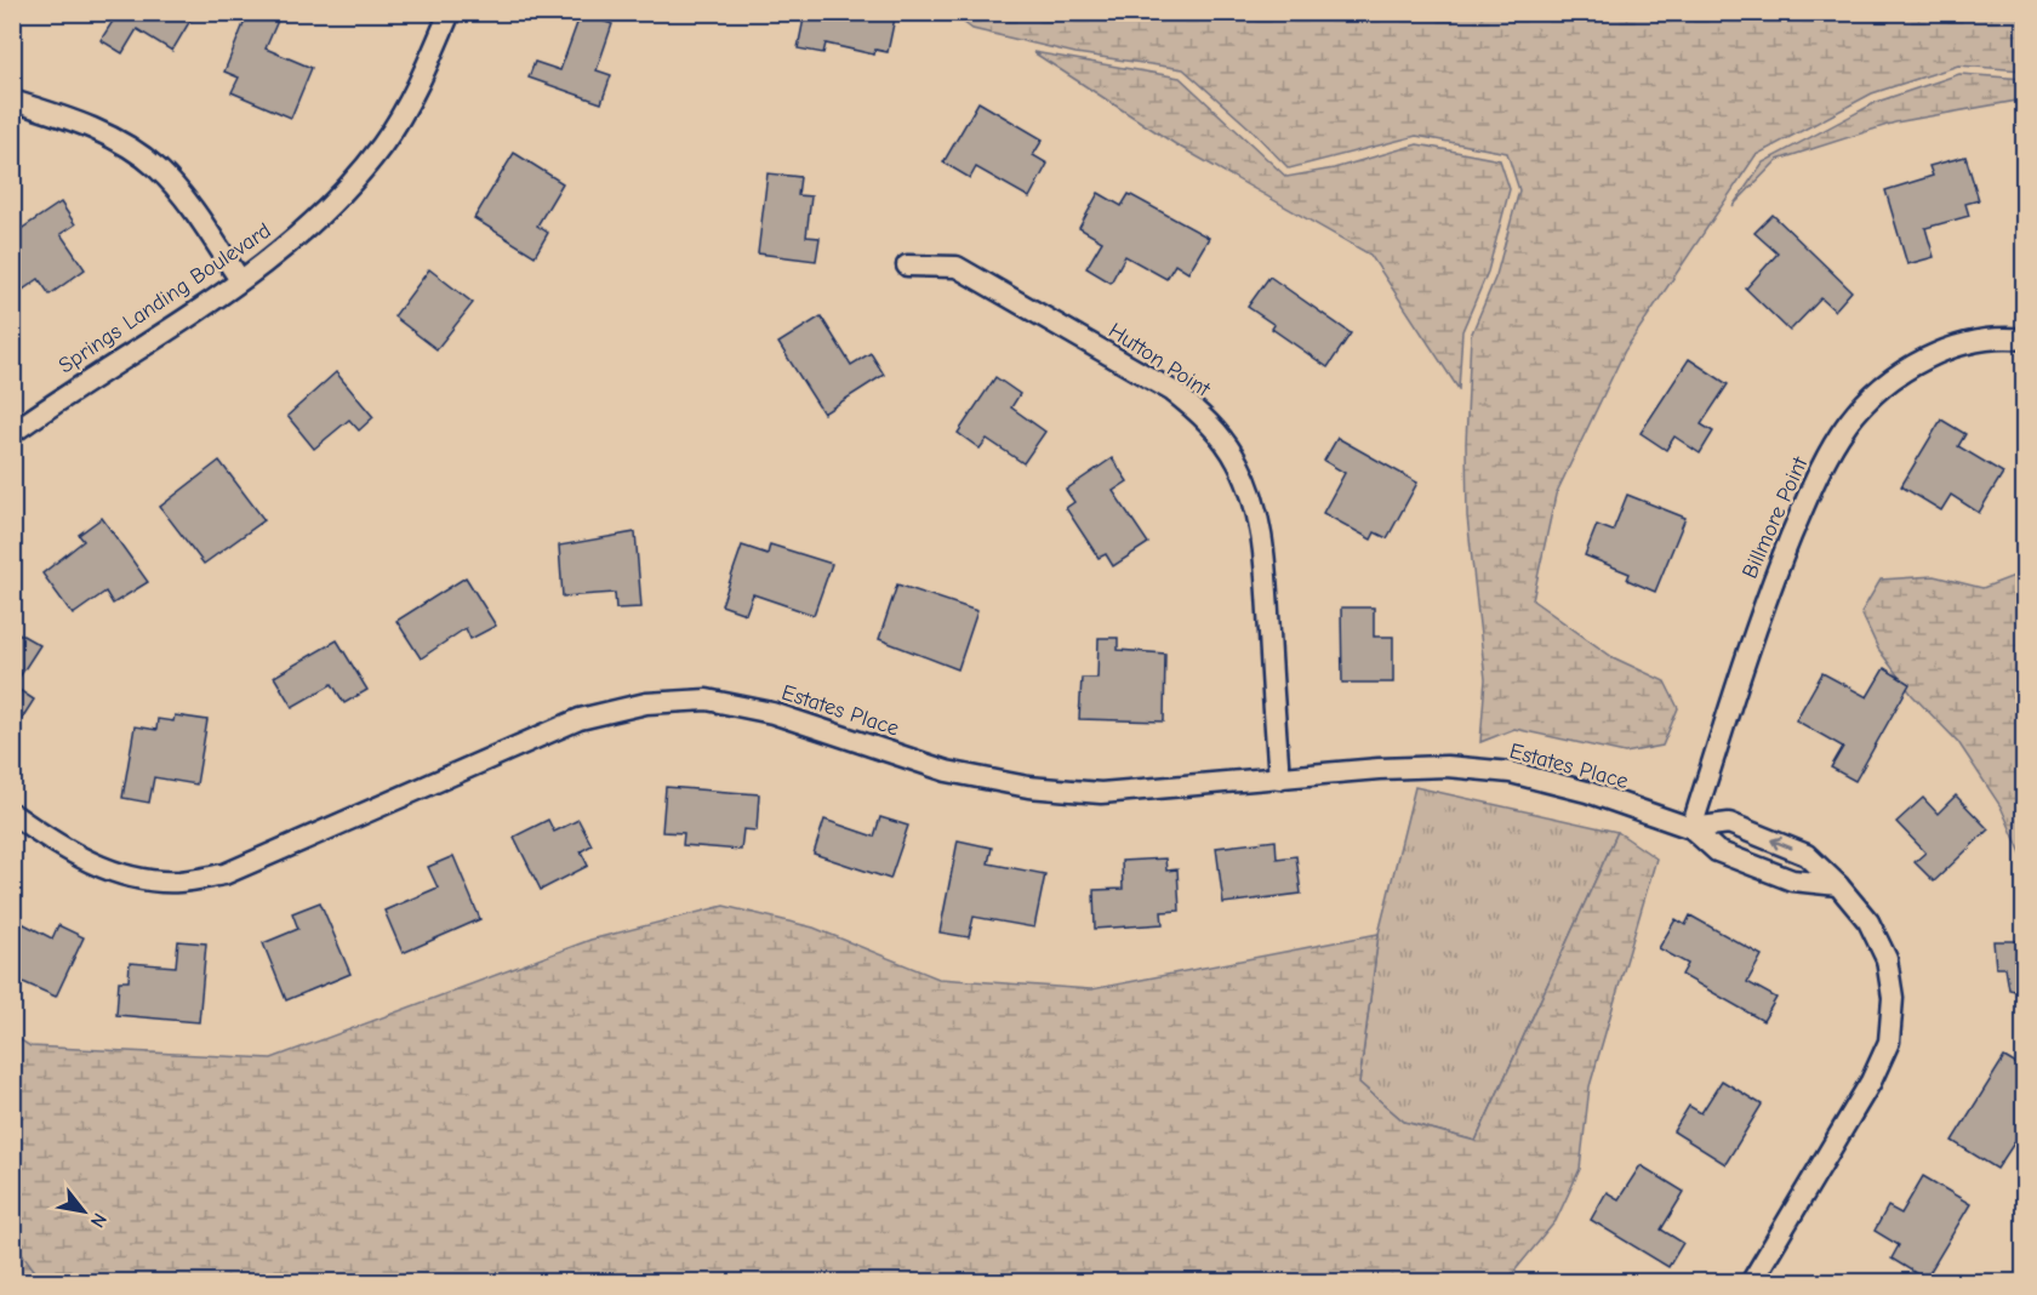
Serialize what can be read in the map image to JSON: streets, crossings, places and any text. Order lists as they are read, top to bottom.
{
  "streets": {
    "street": [
      "Springs Landing Boulevard",
      "Hutton Point",
      "Billmore Point",
      "Estates Place"
    ]
  },
  "crossings": [
    ["Hutton Point", "Estates Place"],
    ["Billmore Point", "Estates Place"]
  ],
  "north": "bottom right"
}
